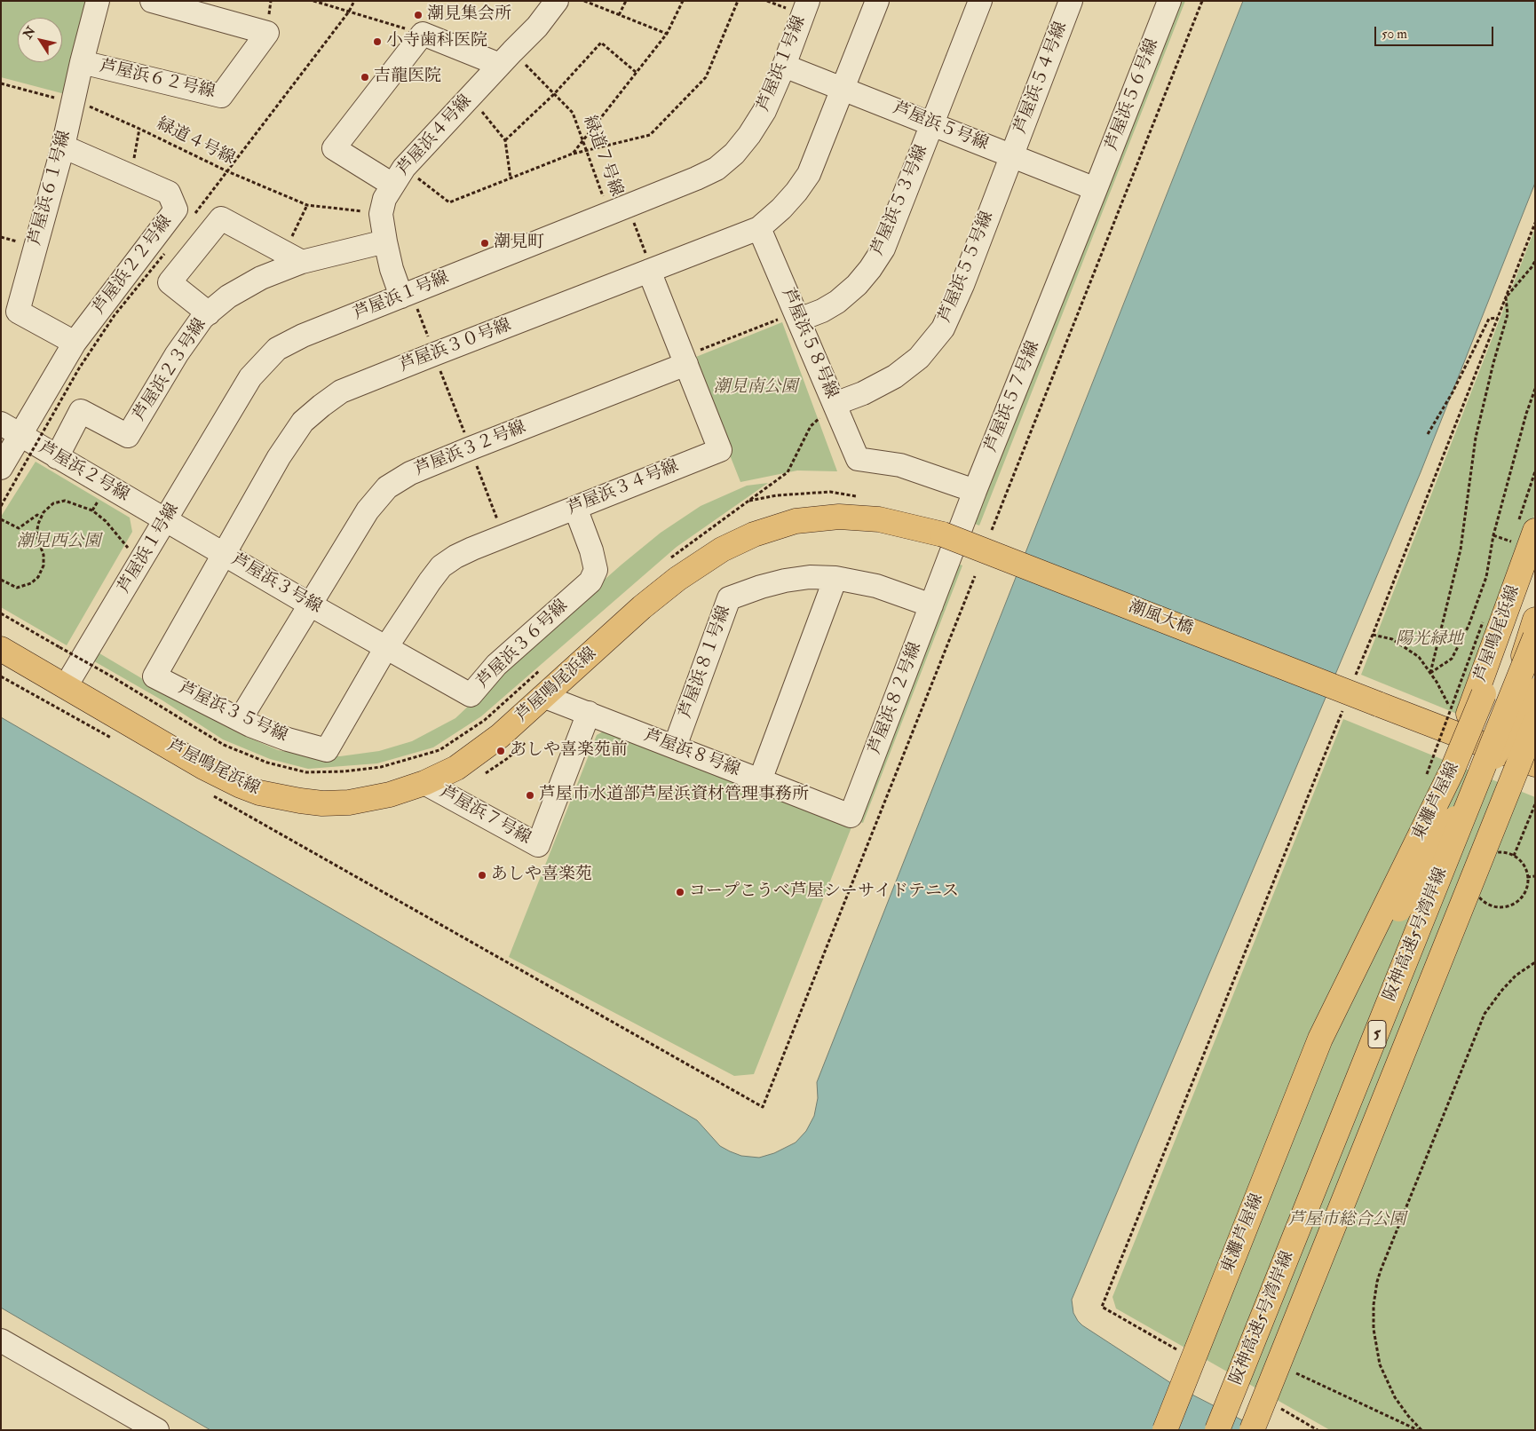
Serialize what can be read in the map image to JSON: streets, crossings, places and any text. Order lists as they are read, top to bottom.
{
  "streets": {
    "main road": [
      "潮風大橋",
      "芦屋鳴尾浜線",
      "東灘芦屋線",
      "阪神高速5号湾岸線",
      "5"
    ],
    "street": [
      "芦屋浜１号線",
      "芦屋浜５４号線",
      "芦屋浜６２号線",
      "芦屋浜５６号線",
      "芦屋浜５号線",
      "芦屋浜４号線",
      "芦屋浜６１号線",
      "芦屋浜５３号線",
      "芦屋浜２２号線",
      "芦屋浜５５号線",
      "芦屋浜５８号線",
      "芦屋浜３０号線",
      "芦屋浜２３号線",
      "芦屋浜５７号線",
      "芦屋浜３２号線",
      "芦屋浜２号線",
      "芦屋浜３４号線",
      "芦屋浜３号線",
      "芦屋浜３６号線",
      "芦屋浜８１号線",
      "芦屋浜８２号線",
      "芦屋浜３５号線",
      "芦屋浜８号線",
      "芦屋浜７号線"
    ],
    "path": ["緑道４号線", "緑道７号線"]
  },
  "crossings": [
    ["芦屋浜１号線", "芦屋浜５号線"],
    ["芦屋浜１号線", "芦屋浜４号線"],
    ["芦屋浜１号線", "緑道７号線"],
    ["芦屋浜１号線", "芦屋浜２号線"],
    ["芦屋浜１号線", "芦屋浜３号線"],
    ["芦屋浜１号線", "芦屋鳴尾浜線"],
    ["芦屋浜５４号線", "芦屋浜５号線"],
    ["芦屋浜５４号線", "芦屋浜５５号線"],
    ["芦屋浜６２号線", "芦屋浜６１号線"],
    ["芦屋浜５６号線", "芦屋浜５号線"],
    ["芦屋浜５６号線", "芦屋浜５７号線"],
    ["芦屋浜５号線", "芦屋浜５３号線"],
    ["芦屋浜５号線", "芦屋浜５５号線"],
    ["芦屋浜５号線", "芦屋浜３０号線"],
    ["芦屋浜５号線", "芦屋浜５７号線"],
    ["芦屋浜４号線", "緑道４号線"],
    ["芦屋浜４号線", "緑道７号線"],
    ["芦屋浜４号線", "芦屋浜２３号線"],
    ["緑道４号線", "芦屋浜６１号線"],
    ["緑道７号線", "芦屋浜３０号線"],
    ["緑道７号線", "芦屋浜３４号線"],
    ["芦屋浜６１号線", "芦屋浜２２号線"],
    ["芦屋浜５３号線", "芦屋浜５８号線"],
    ["芦屋浜２２号線", "芦屋浜２号線"],
    ["芦屋浜５５号線", "芦屋浜５８号線"],
    ["芦屋浜５８号線", "芦屋浜３０号線"],
    ["芦屋浜５８号線", "芦屋浜５７号線"],
    ["芦屋浜５８号線", "芦屋浜８２号線"],
    ["芦屋浜３０号線", "芦屋浜３４号線"],
    ["芦屋浜３０号線", "芦屋浜３号線"],
    ["芦屋浜３０号線", "芦屋浜３５号線"],
    ["芦屋浜２３号線", "芦屋浜２号線"],
    ["芦屋浜５７号線", "芦屋浜８２号線"],
    ["芦屋浜３２号線", "芦屋浜３４号線"],
    ["芦屋浜３２号線", "芦屋浜３号線"],
    ["芦屋浜３２号線", "芦屋浜３５号線"],
    ["芦屋浜２号線", "芦屋浜３号線"],
    ["芦屋浜３４号線", "芦屋浜３号線"],
    ["芦屋浜３４号線", "芦屋浜３６号線"],
    ["芦屋浜３４号線", "芦屋浜３５号線"],
    ["芦屋浜３号線", "芦屋浜３６号線"],
    ["芦屋浜３号線", "芦屋浜３５号線"],
    ["潮風大橋", "芦屋鳴尾浜線"],
    ["芦屋鳴尾浜線", "芦屋浜８号線"],
    ["芦屋鳴尾浜線", "芦屋浜７号線"],
    ["芦屋浜３６号線", "芦屋浜３５号線"],
    ["芦屋浜８１号線", "芦屋浜８２号線"],
    ["芦屋浜８１号線", "芦屋浜８号線"],
    ["芦屋浜８２号線", "芦屋浜８号線"],
    ["芦屋浜８号線", "芦屋浜７号線"],
    ["東灘芦屋線", "阪神高速5号湾岸線"],
    ["東灘芦屋線", "5"],
    ["阪神高速5号湾岸線", "5"]
  ],
  "parks": [
    "潮見南公園",
    "潮見西公園",
    "陽光緑地",
    "芦屋市総合公園"
  ],
  "places": [
    "潮見集会所",
    "小寺歯科医院",
    "吉龍医院",
    "潮見町",
    "あしや喜楽苑前",
    "芦屋市水道部芦屋浜資材管理事務所",
    "あしや喜楽苑",
    "コープこうべ芦屋シーサイドテニス"
  ],
  "scale_bar": "50 m",
  "north": "top left"
}
